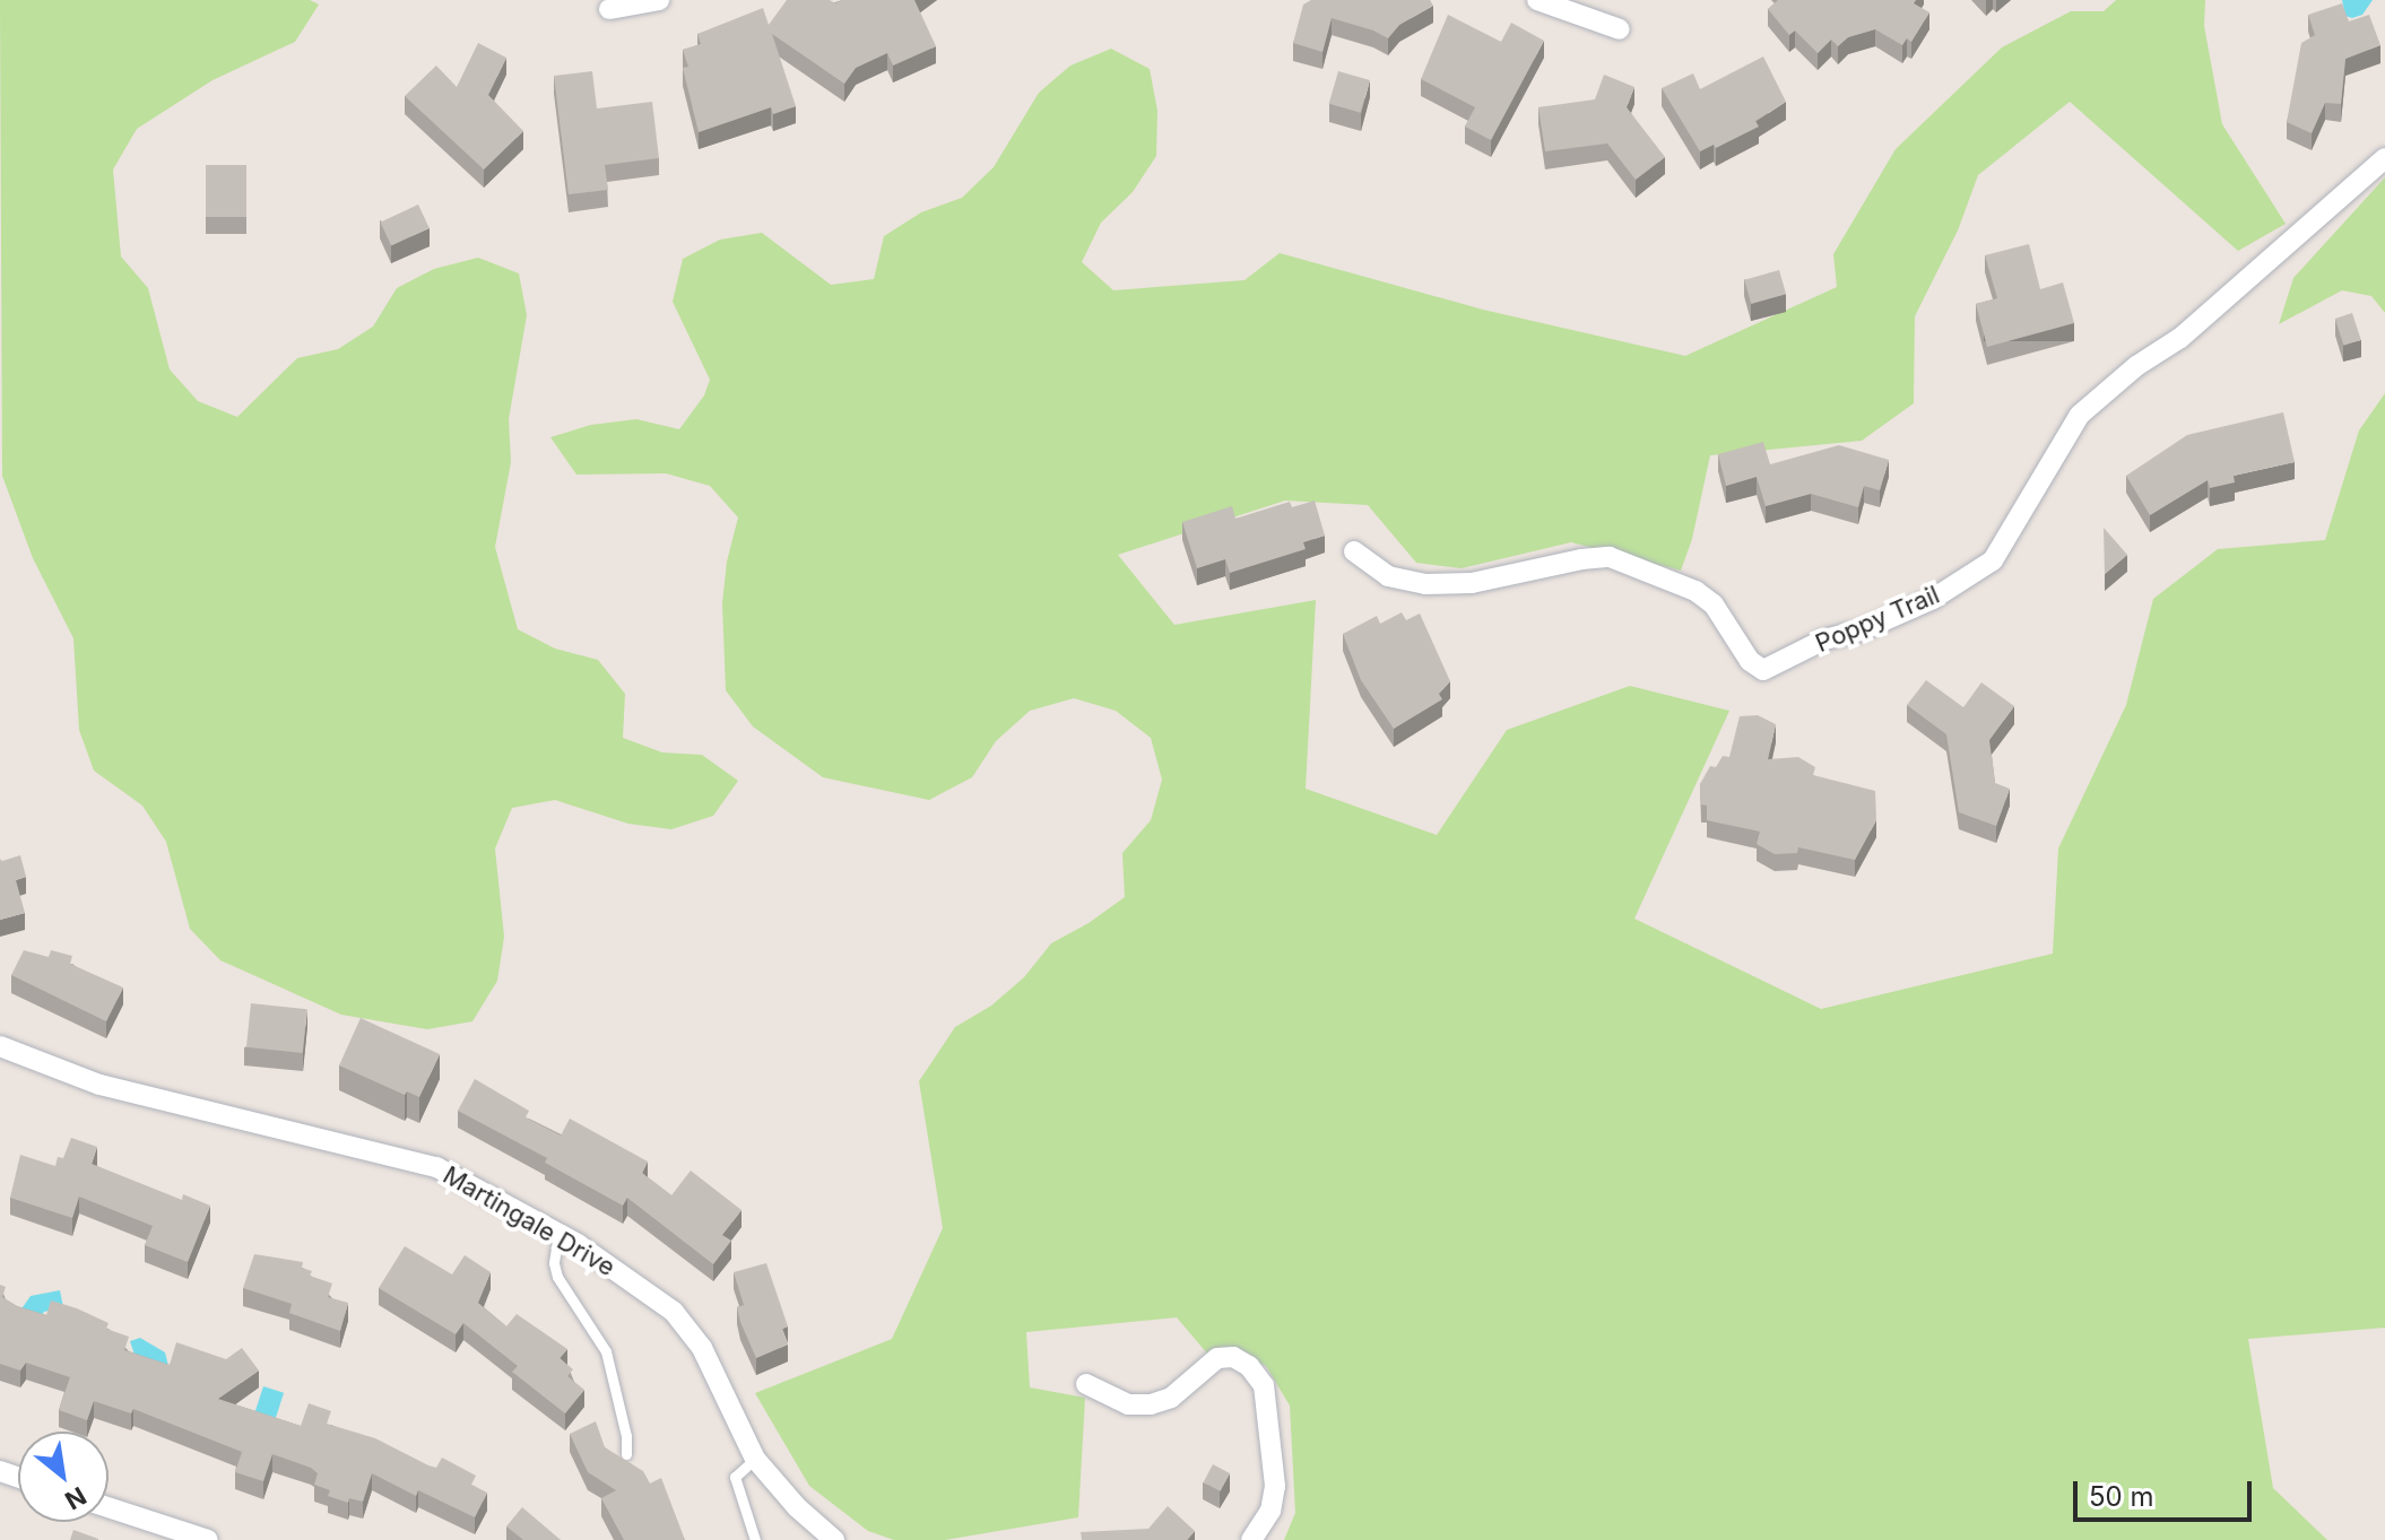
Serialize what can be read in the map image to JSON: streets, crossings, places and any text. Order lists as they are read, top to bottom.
{
  "streets": {
    "street": ["Poppy Trail", "Martingale Drive"]
  },
  "scale_bar": "50 m",
  "north": "bottom right"
}
